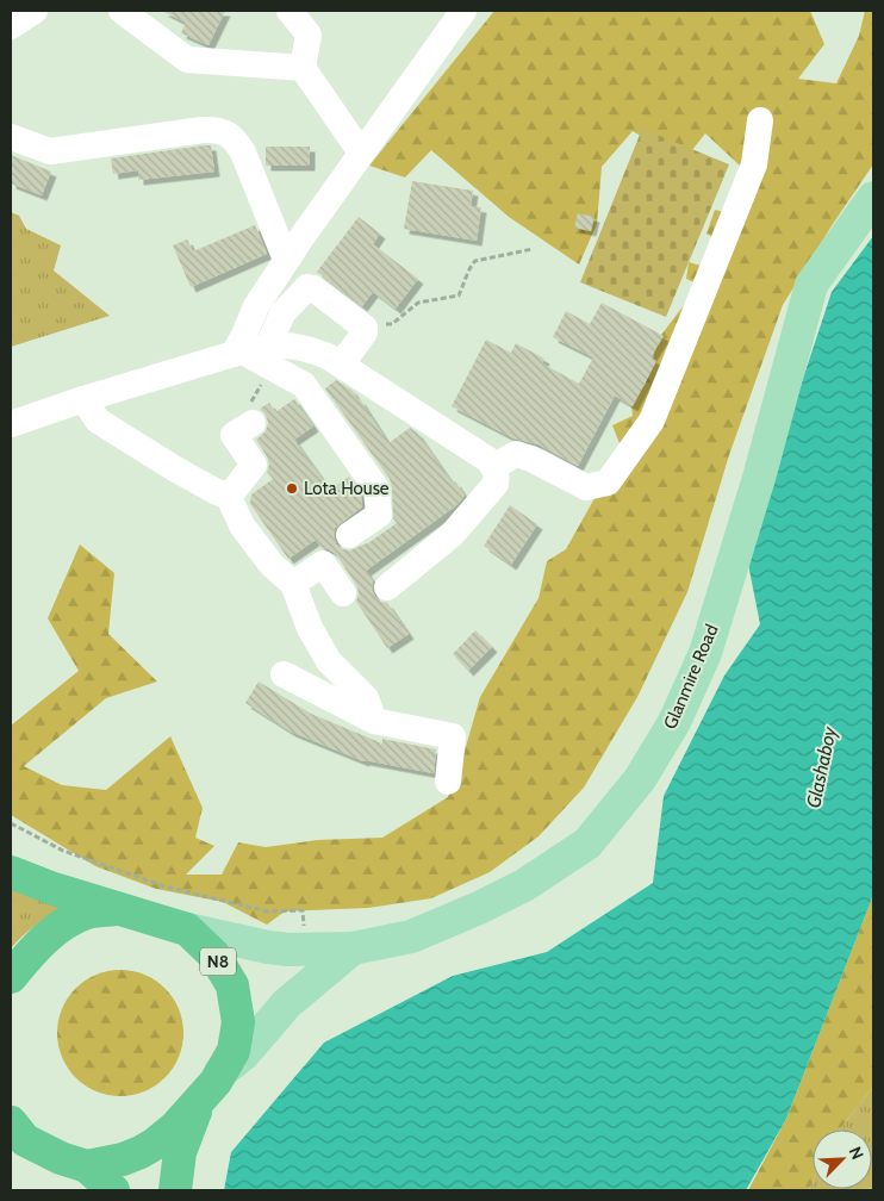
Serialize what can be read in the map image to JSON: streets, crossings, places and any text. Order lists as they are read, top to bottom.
{
  "streets": {
    "highway": ["N8"],
    "main road": ["Glanmire Road"]
  },
  "crossings": [
    ["Glanmire Road", "N8"]
  ],
  "water": ["Glashaboy"],
  "places": ["Lota House"],
  "north": "top right"
}
